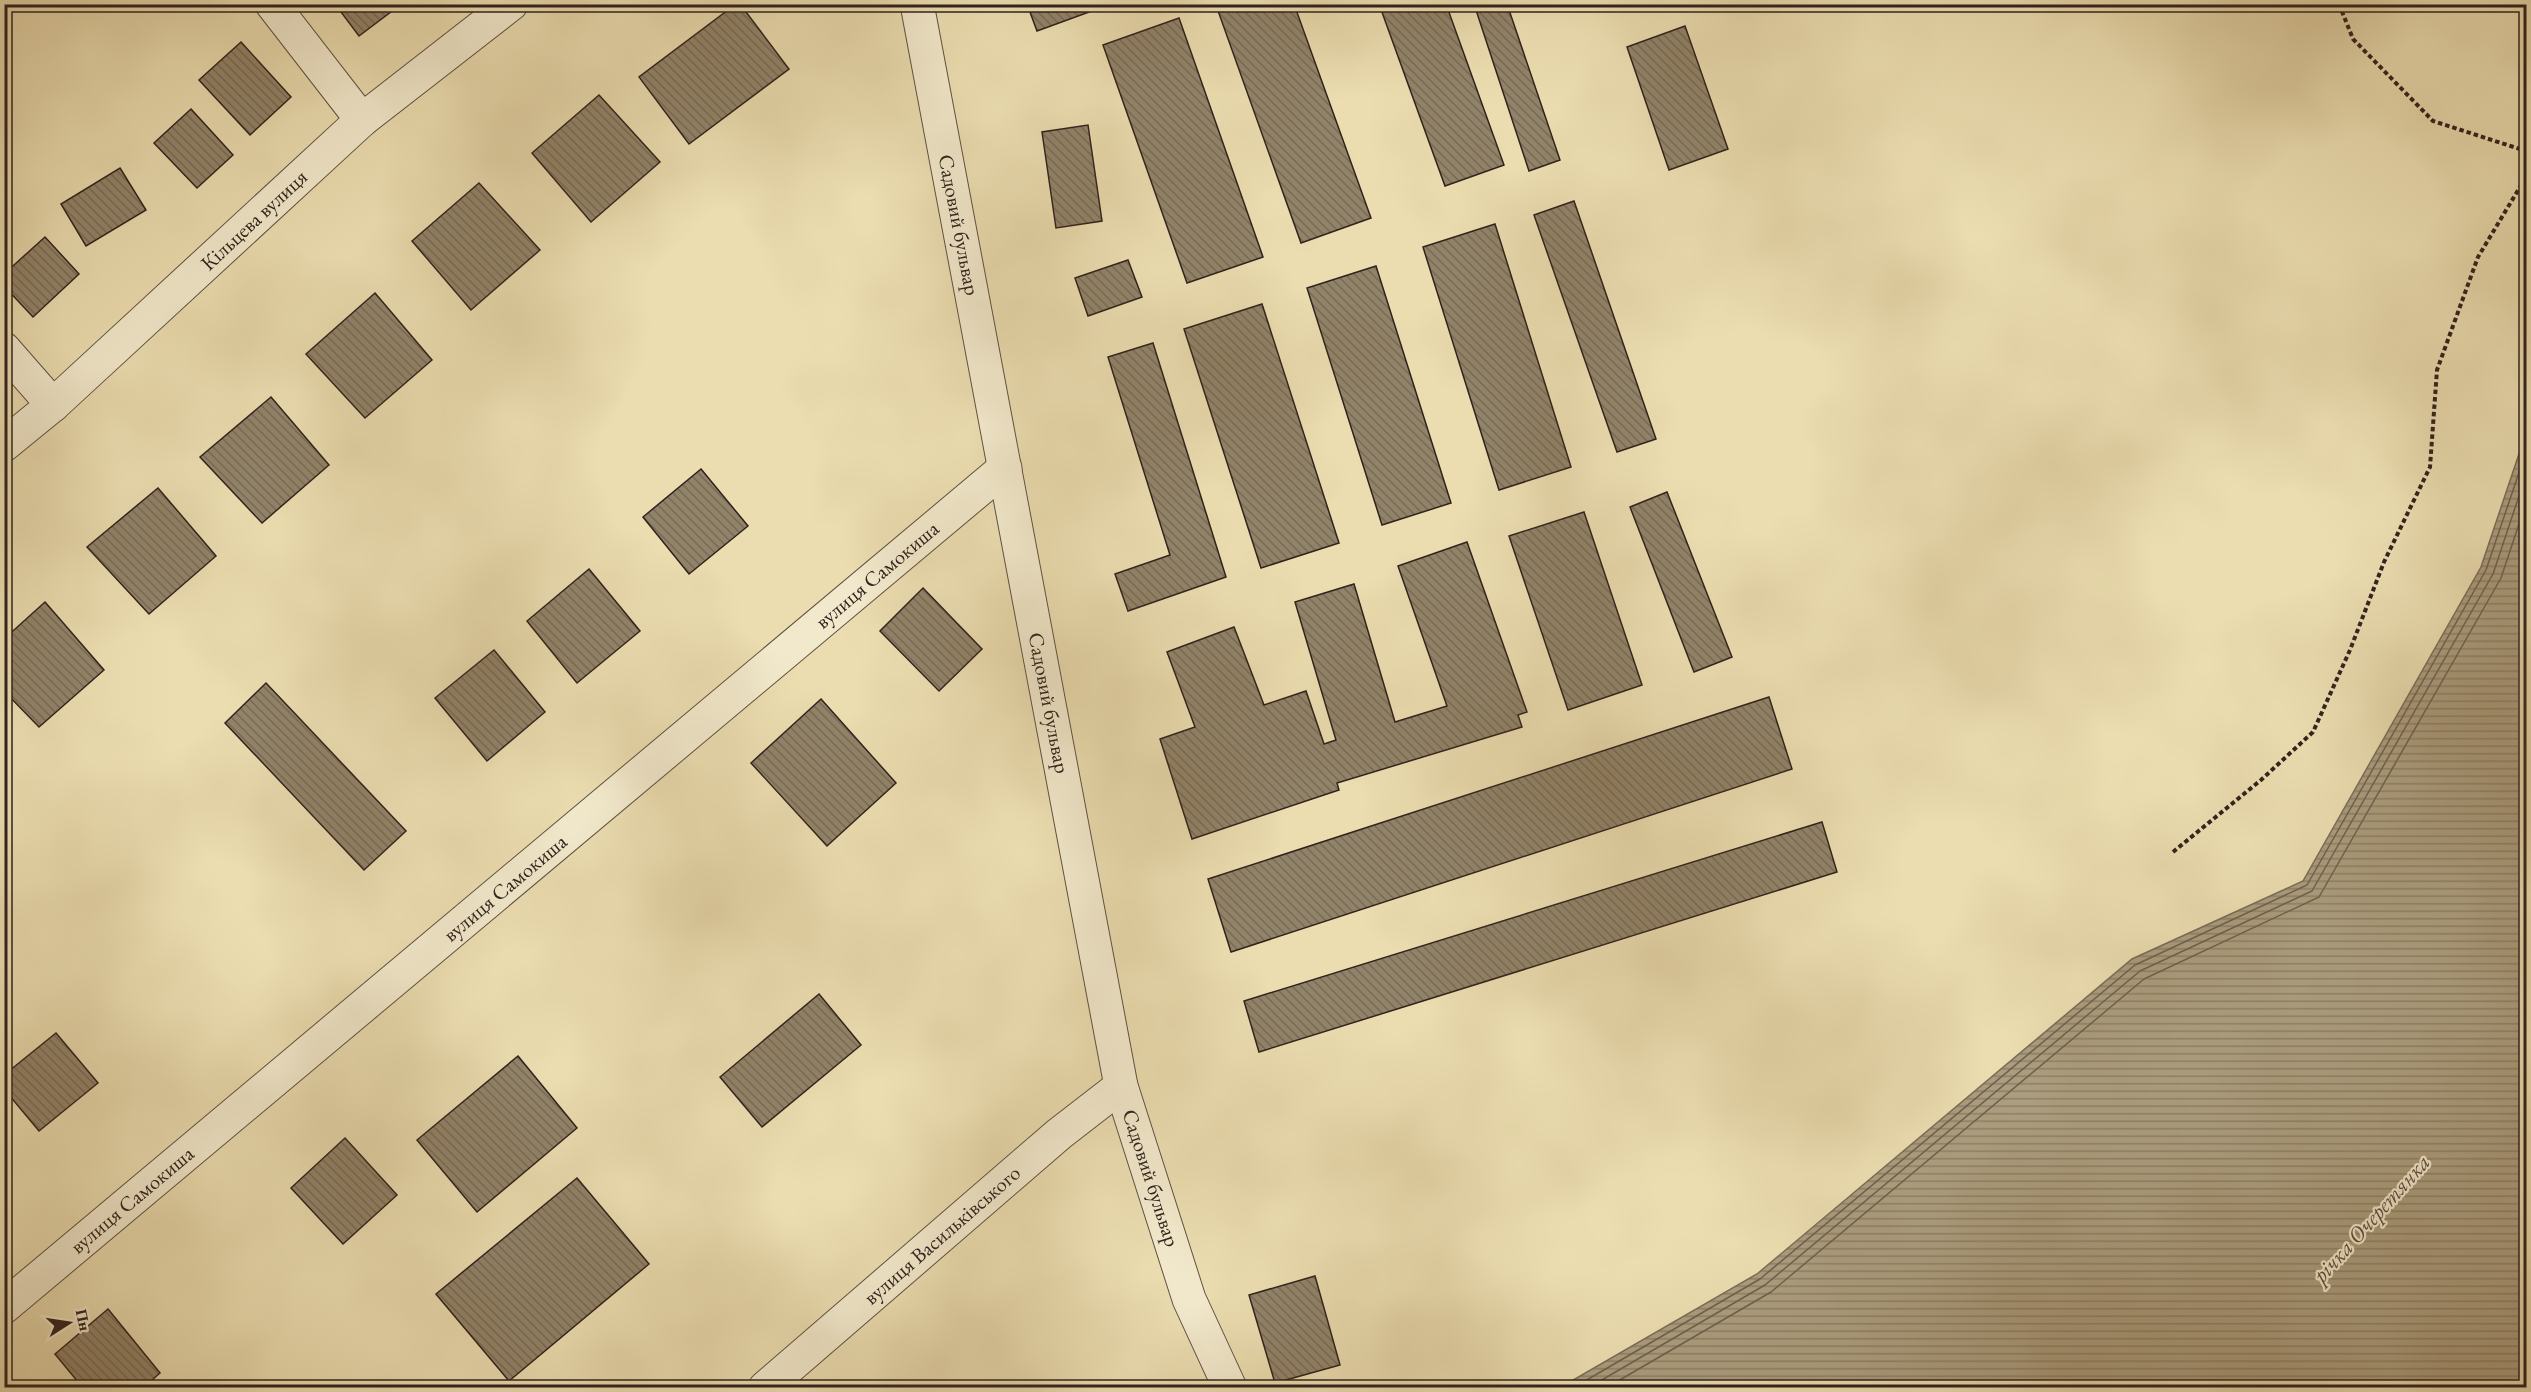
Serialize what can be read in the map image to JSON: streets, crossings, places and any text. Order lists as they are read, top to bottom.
{
  "streets": {
    "street": [
      "Кільцева вулиця",
      "Садовий бульвар",
      "вулиця Самокиша",
      "вулиця Васильківського"
    ]
  },
  "crossings": [
    ["Садовий бульвар", "вулиця Самокиша"],
    ["Садовий бульвар", "вулиця Васильківського"]
  ],
  "water": ["річка Очеретянка"],
  "north": "right"
}
